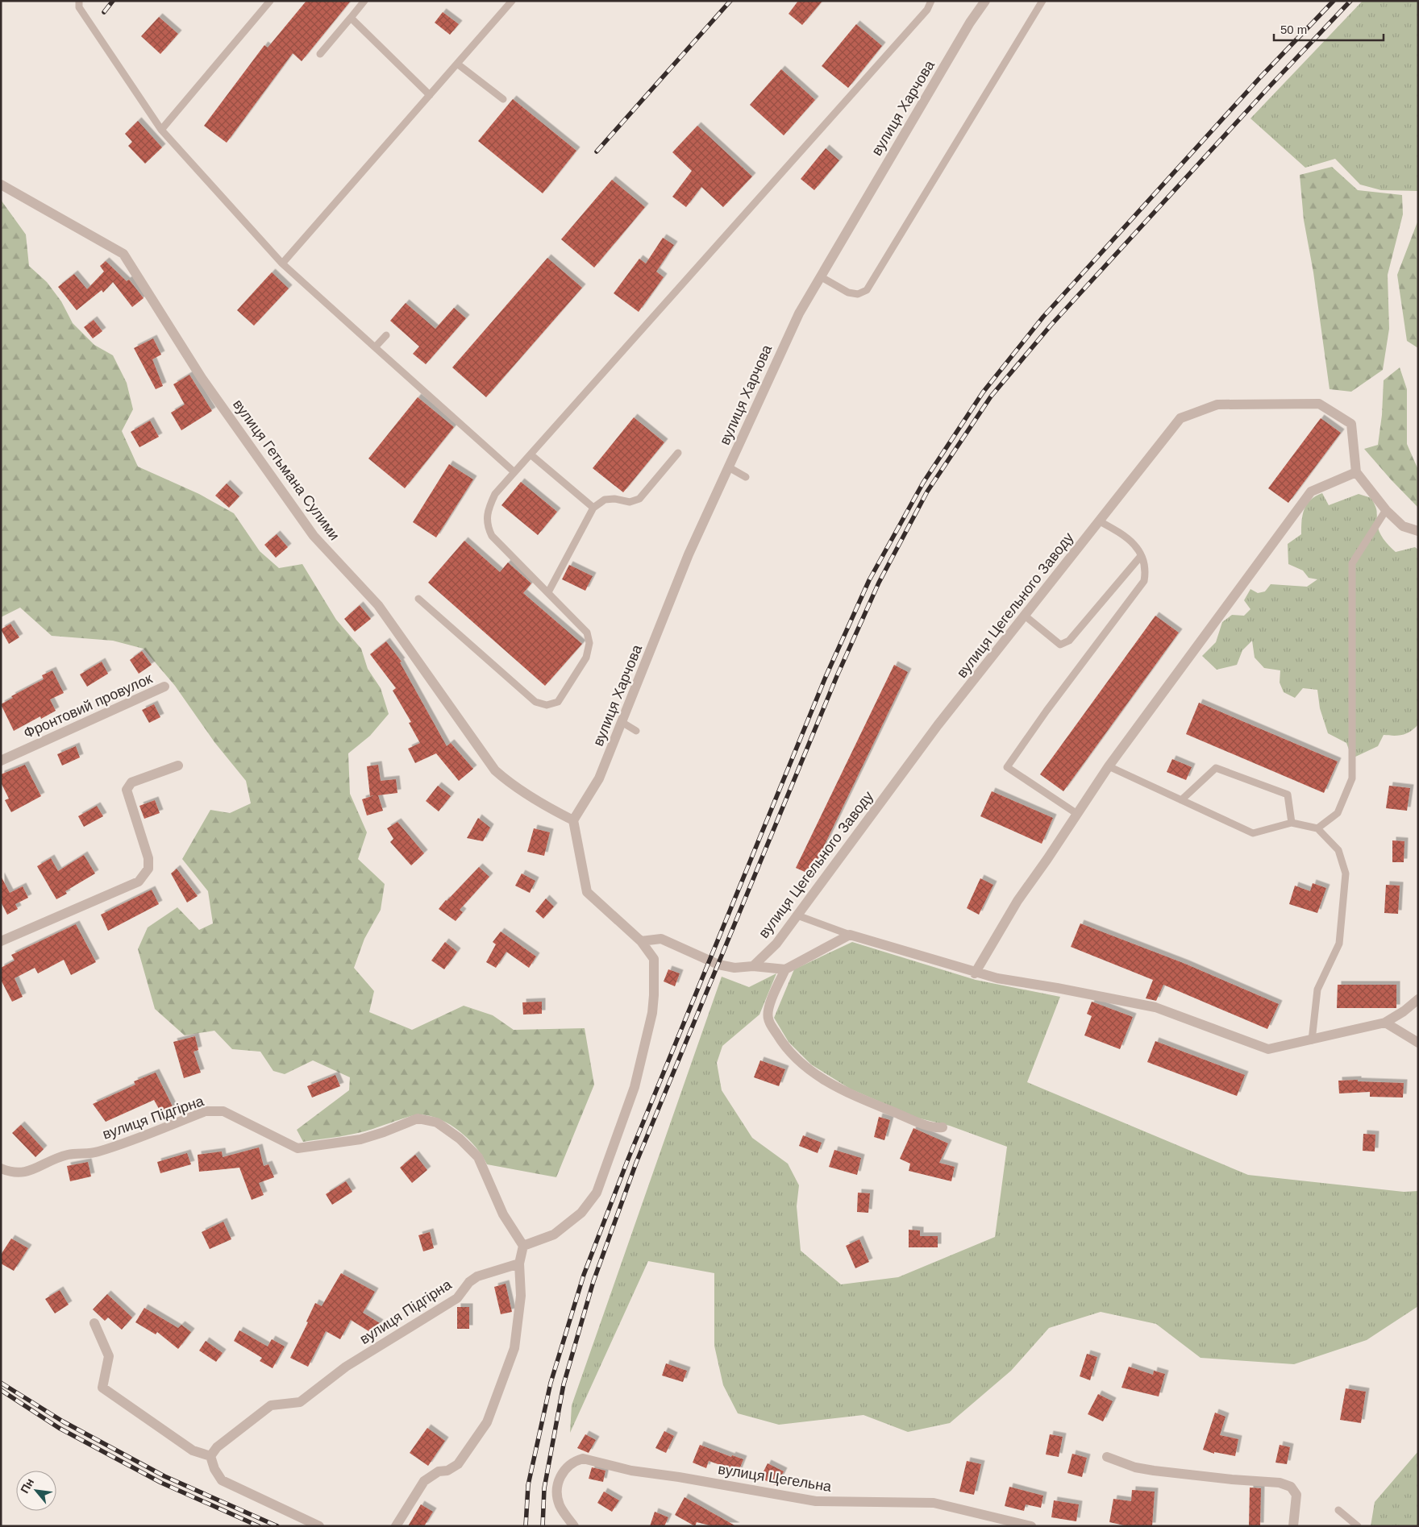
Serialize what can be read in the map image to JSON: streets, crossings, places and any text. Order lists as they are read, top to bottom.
{
  "streets": {
    "street": [
      "вулиця Харчова",
      "вулиця Гетьмана Сулими",
      "вулиця Цегельного Заводу",
      "Фронтовий провулок",
      "вулиця Підгірна",
      "вулиця Цегельна"
    ]
  },
  "crossings": [
    ["вулиця Харчова", "вулиця Гетьмана Сулими"]
  ],
  "scale_bar": "50 m",
  "north": "top left"
}
